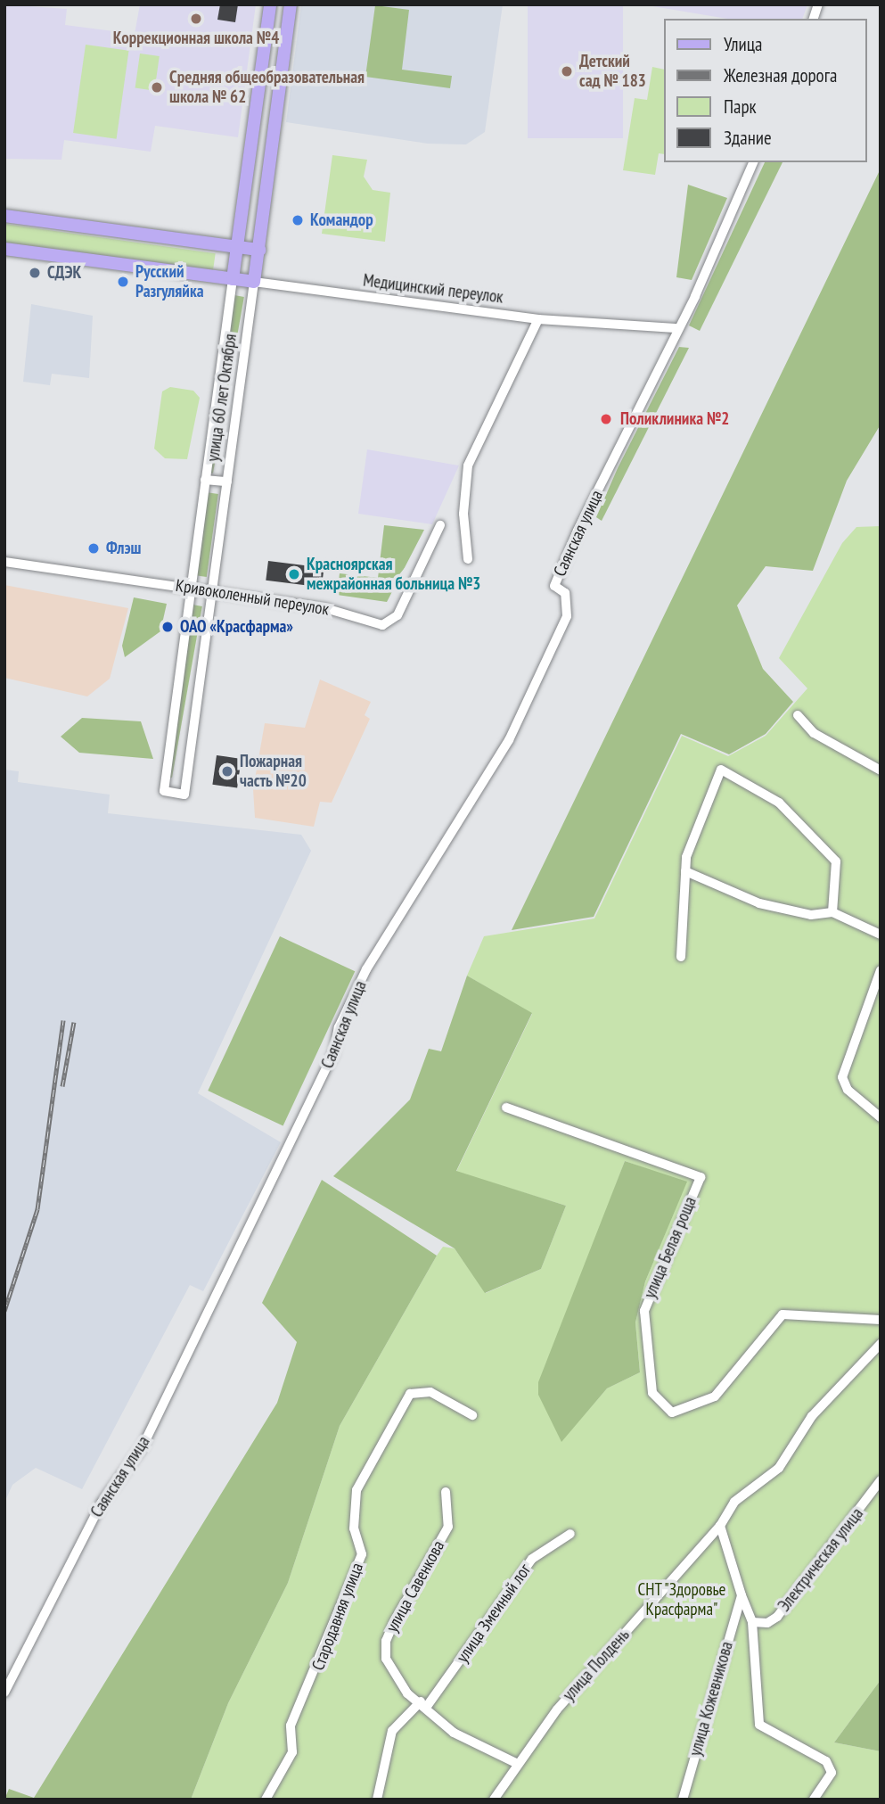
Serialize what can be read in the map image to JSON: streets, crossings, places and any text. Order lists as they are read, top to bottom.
{
  "streets": {
    "main road": ["Медицинский переулок", "улица 60 лет Октября"],
    "street": [
      "Саянская улица",
      "Кривоколенный переулок",
      "улица Белая роща",
      "Электрическая улица",
      "улица Савенкова",
      "улица Змеиный лог",
      "Стародавняя улица",
      "улица Полдень",
      "улица Кожевникова"
    ]
  },
  "crossings": [
    ["Медицинский переулок", "улица 60 лет Октября"],
    ["Медицинский переулок", "Саянская улица"],
    ["улица 60 лет Октября", "Кривоколенный переулок"],
    ["улица Савенкова", "улица Змеиный лог"],
    ["улица Савенкова", "улица Полдень"]
  ],
  "parks": ["СНТ \"Здоровье Красфарма\""],
  "places": [
    "Коррекционная школа №4",
    "Детский сад № 183",
    "Средняя общеобразовательная школа № 62",
    "Командор",
    "СДЭК",
    "Русский Разгуляйка",
    "Поликлиника №2",
    "Флэш",
    "Красноярская межрайонная больница №3",
    "ОАО «Красфарма»",
    "Пожарная часть №20"
  ],
  "legend": [
    "Улица",
    "Железная дорога",
    "Парк",
    "Здание"
  ]
}
